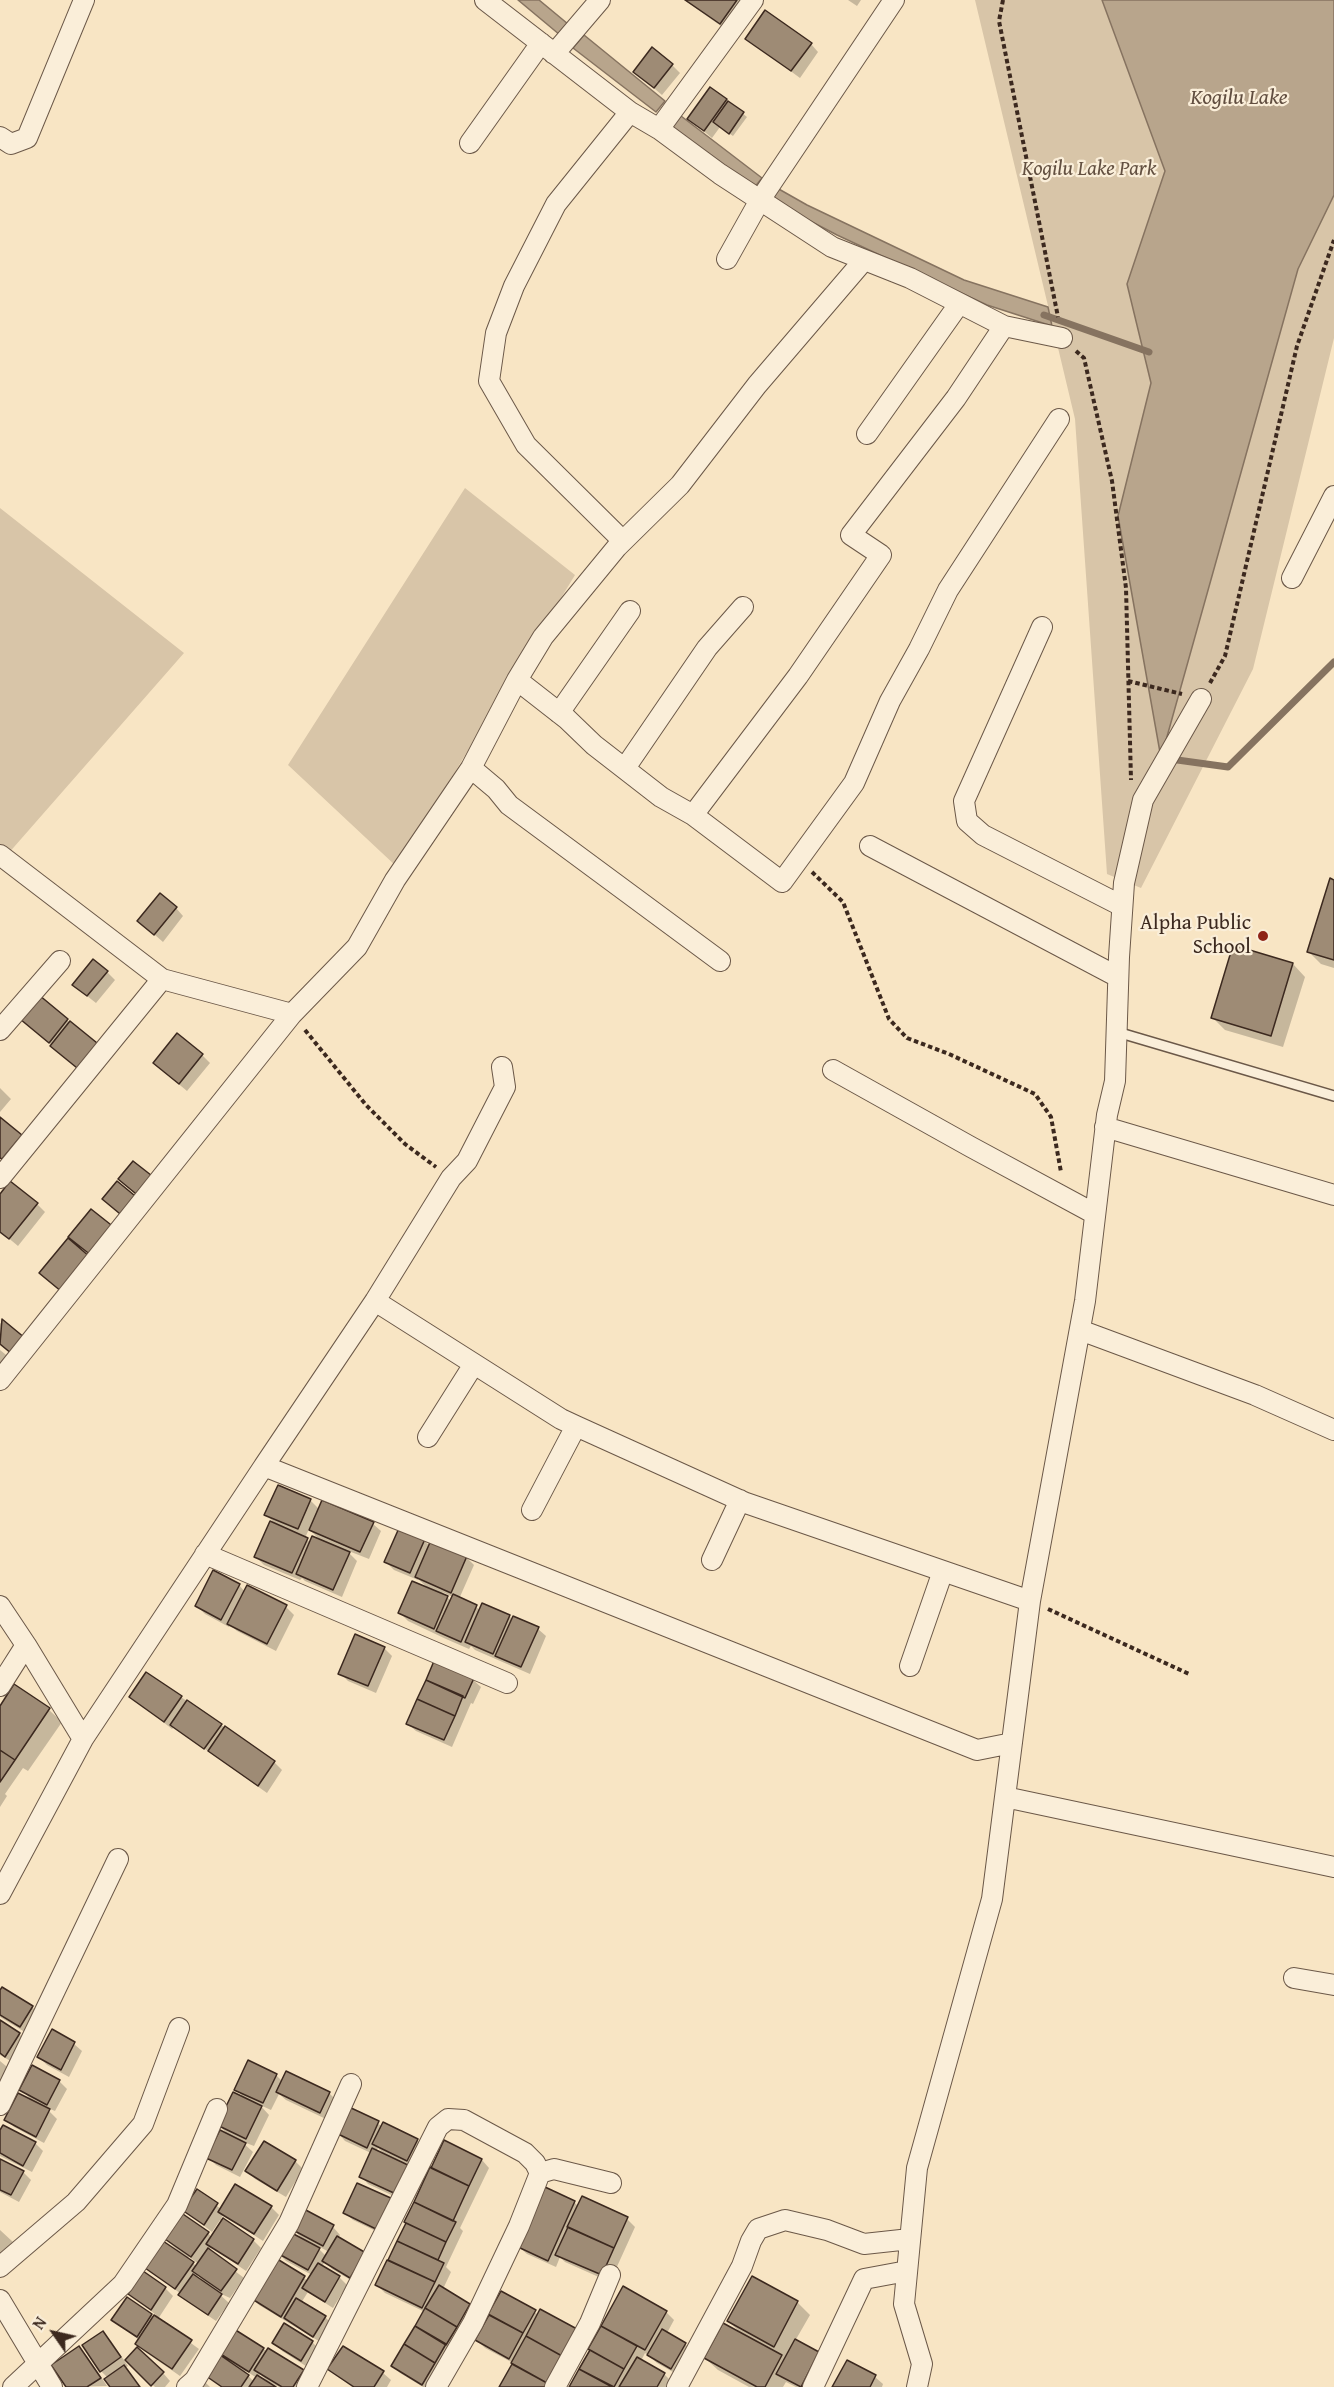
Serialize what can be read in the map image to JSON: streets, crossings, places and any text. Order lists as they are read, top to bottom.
{
  "water": ["Kogilu Lake"],
  "parks": ["Kogilu Lake Park"],
  "places": ["Alpha Public School"],
  "north": "top left"
}
